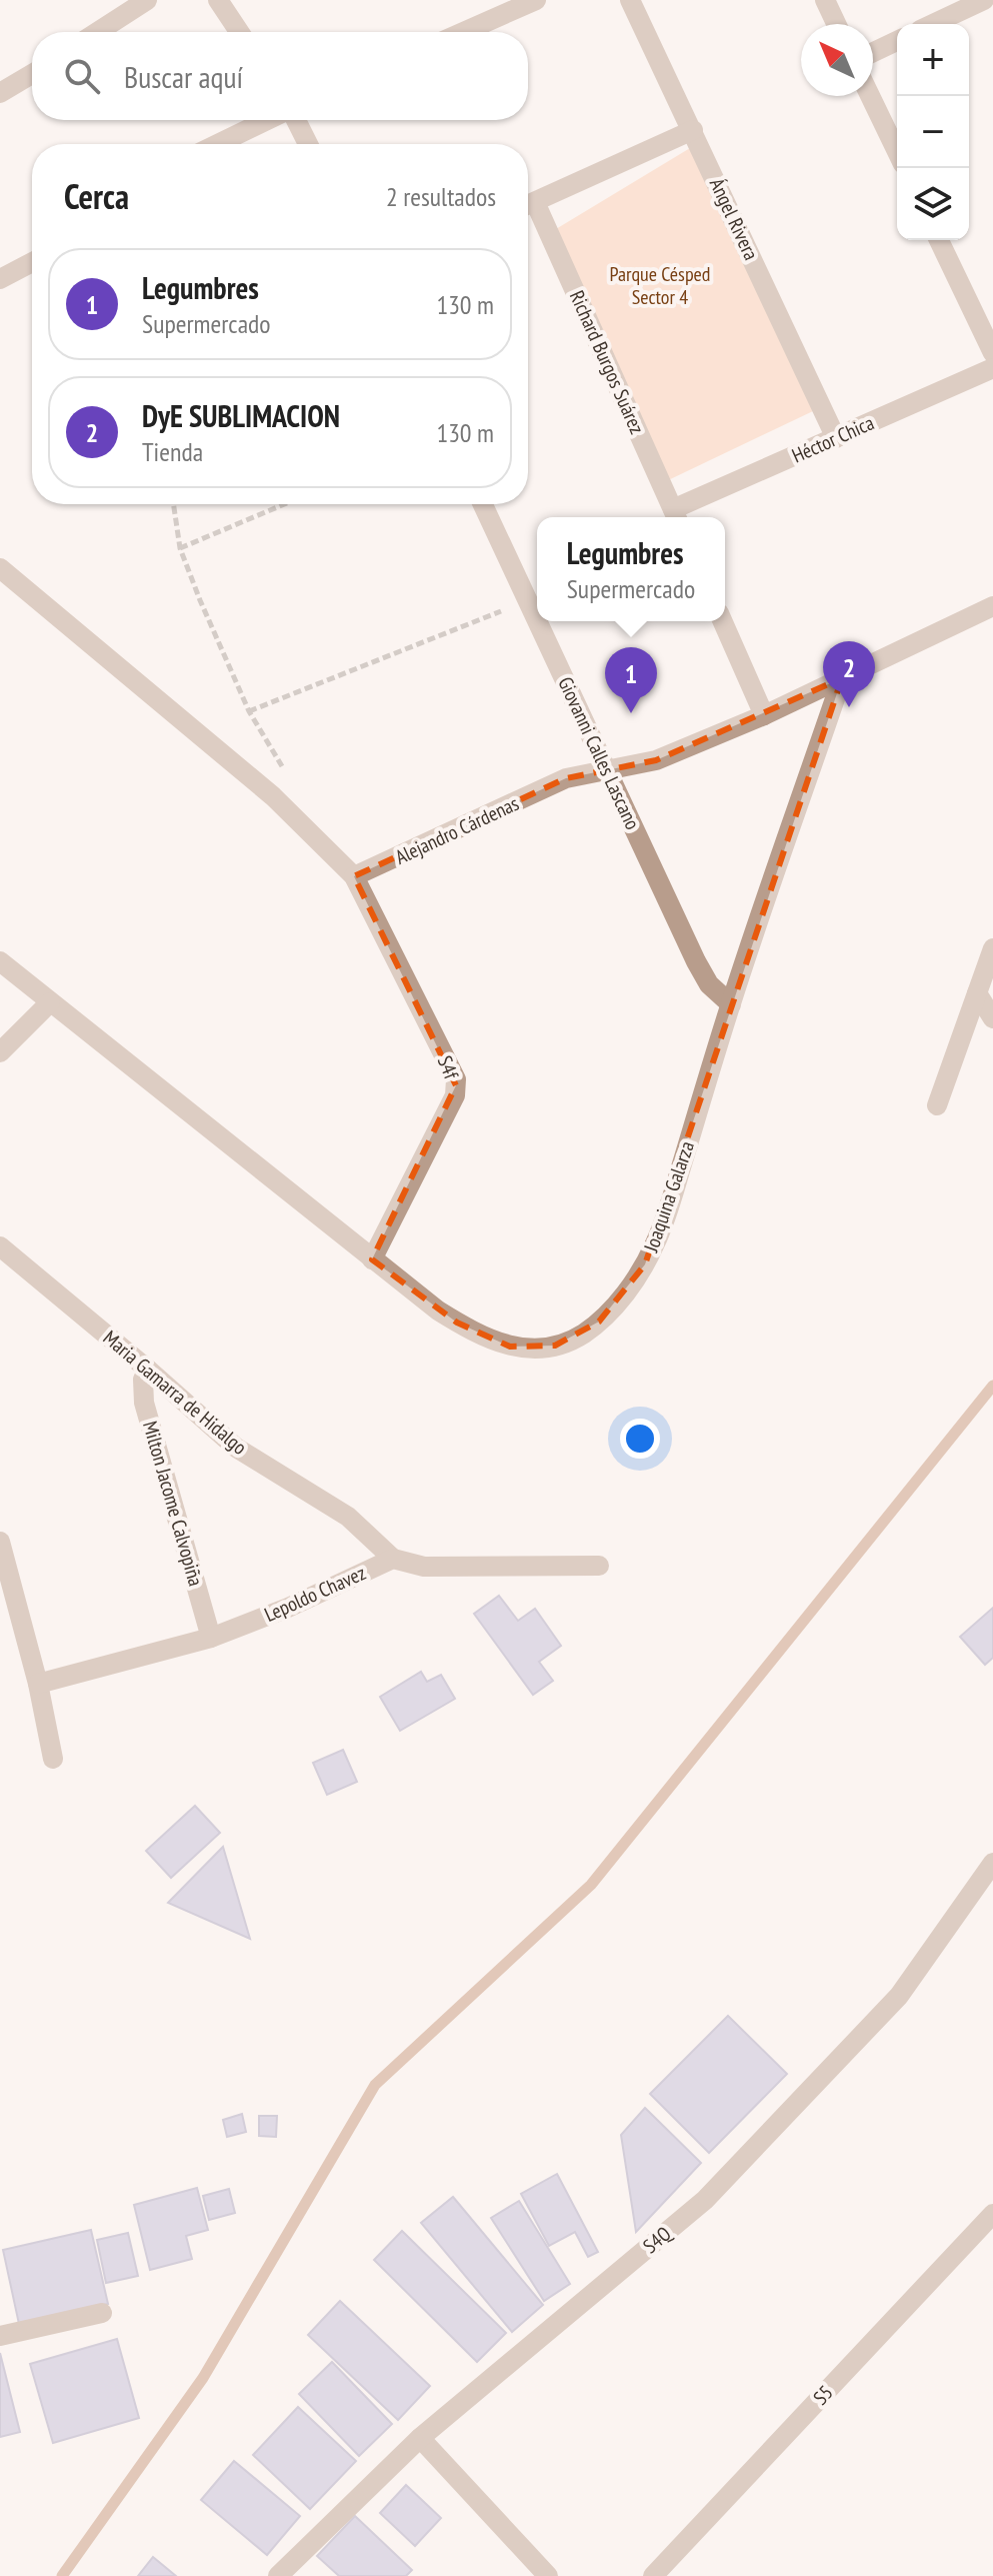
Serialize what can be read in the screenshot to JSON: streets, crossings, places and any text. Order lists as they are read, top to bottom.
{
  "streets": {
    "street": [
      "Ángel Rivera",
      "Richard Burgos Suárez",
      "Héctor Chica",
      "Giovanni Calles Lascano",
      "Alejandro Cárdenas",
      "S4f",
      "Joaquina Galarza",
      "Maria Gamarra de Hidalgo",
      "Milton Jacome Calvopiña",
      "Lepoldo Chavez",
      "S4Q",
      "S5"
    ]
  },
  "crossings": [
    ["Ángel Rivera", "Héctor Chica"],
    ["Richard Burgos Suárez", "Héctor Chica"],
    ["Giovanni Calles Lascano", "Alejandro Cárdenas"],
    ["Giovanni Calles Lascano", "Joaquina Galarza"],
    ["Alejandro Cárdenas", "S4f"],
    ["Alejandro Cárdenas", "Joaquina Galarza"],
    ["S4f", "Joaquina Galarza"],
    ["Maria Gamarra de Hidalgo", "Milton Jacome Calvopiña"],
    ["Maria Gamarra de Hidalgo", "Lepoldo Chavez"],
    ["Milton Jacome Calvopiña", "Lepoldo Chavez"]
  ],
  "parks": ["Parque Césped Sector 4"],
  "north": "top left",
  "page": {
    "map_buttons": ["+", "−"],
    "search": "Buscar aquí",
    "heading": ["Cerca", "2 resultados"],
    "list": [
      {
        "mark": "1",
        "name": "Legumbres",
        "note": "Supermercado",
        "value": "130 m"
      },
      {
        "mark": "2",
        "name": "DyE SUBLIMACION",
        "note": "Tienda",
        "value": "130 m"
      }
    ],
    "popup": ["Legumbres", "Supermercado"],
    "pins": ["2", "1"]
  }
}
